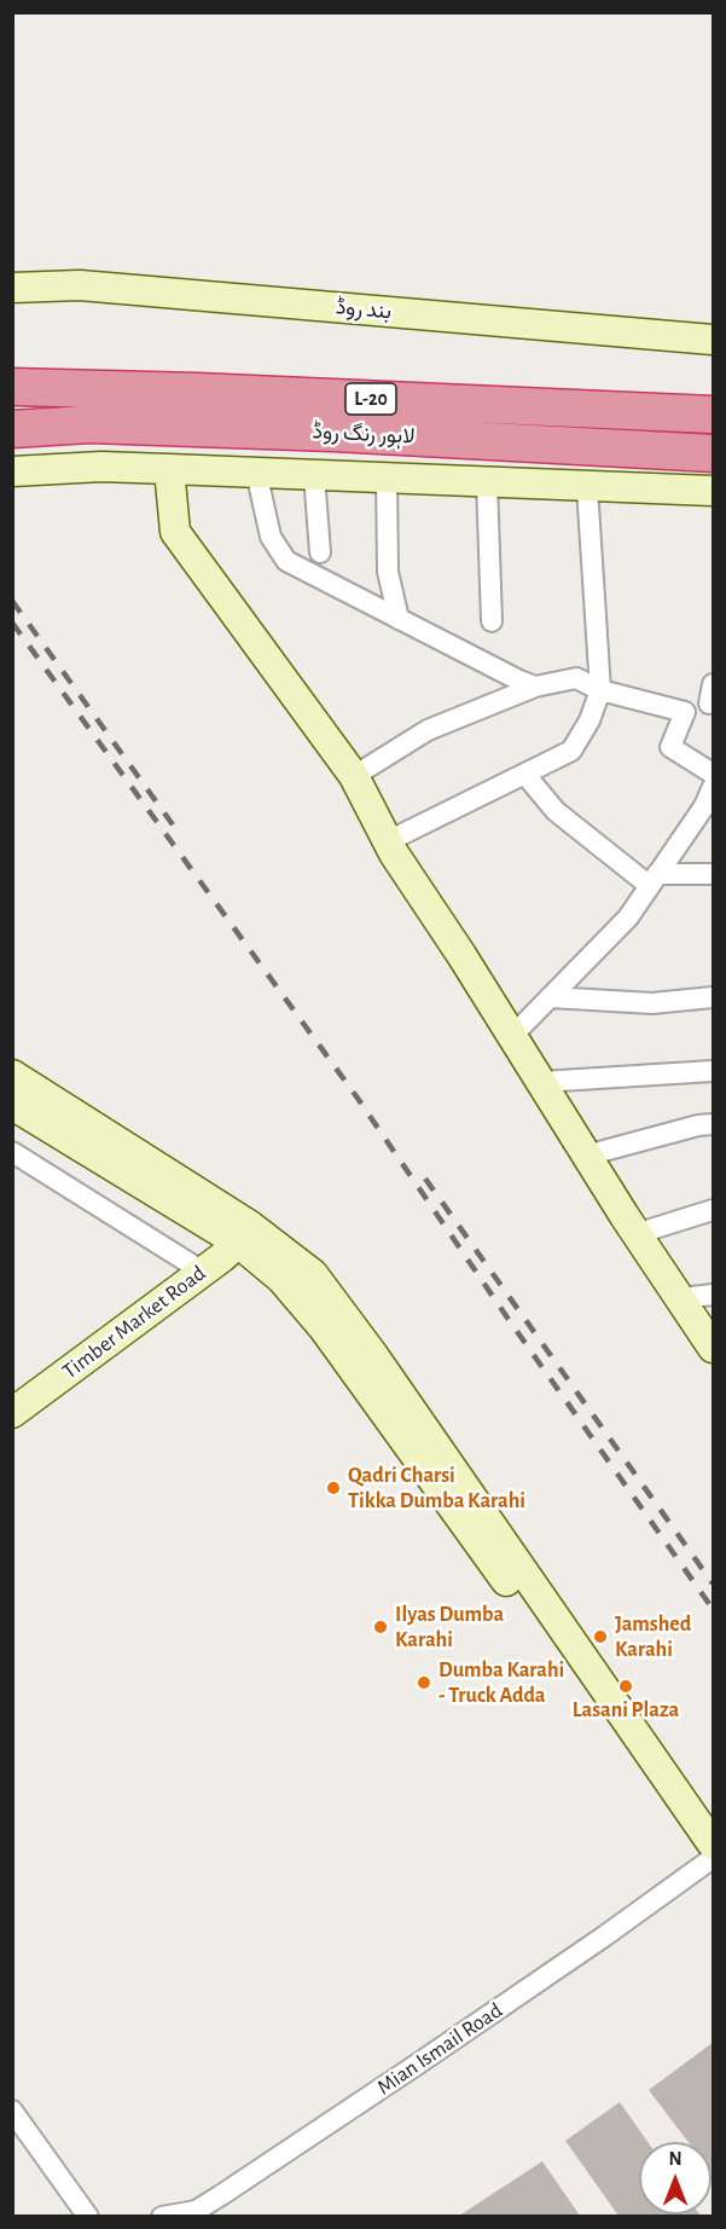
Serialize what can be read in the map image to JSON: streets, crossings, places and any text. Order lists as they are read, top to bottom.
{
  "streets": {
    "highway": ["L-20", "لاہور رنگ روڈ"],
    "main road": ["بند روڈ", "Timber Market Road"],
    "street": ["Mian Ismail Road"]
  },
  "places": [
    "Qadri Charsi Tikka Dumba Karahi",
    "Ilyas Dumba Karahi",
    "Jamshed Karahi",
    "Dumba Karahi - Truck Adda",
    "Lasani Plaza"
  ],
  "north": "top"
}
